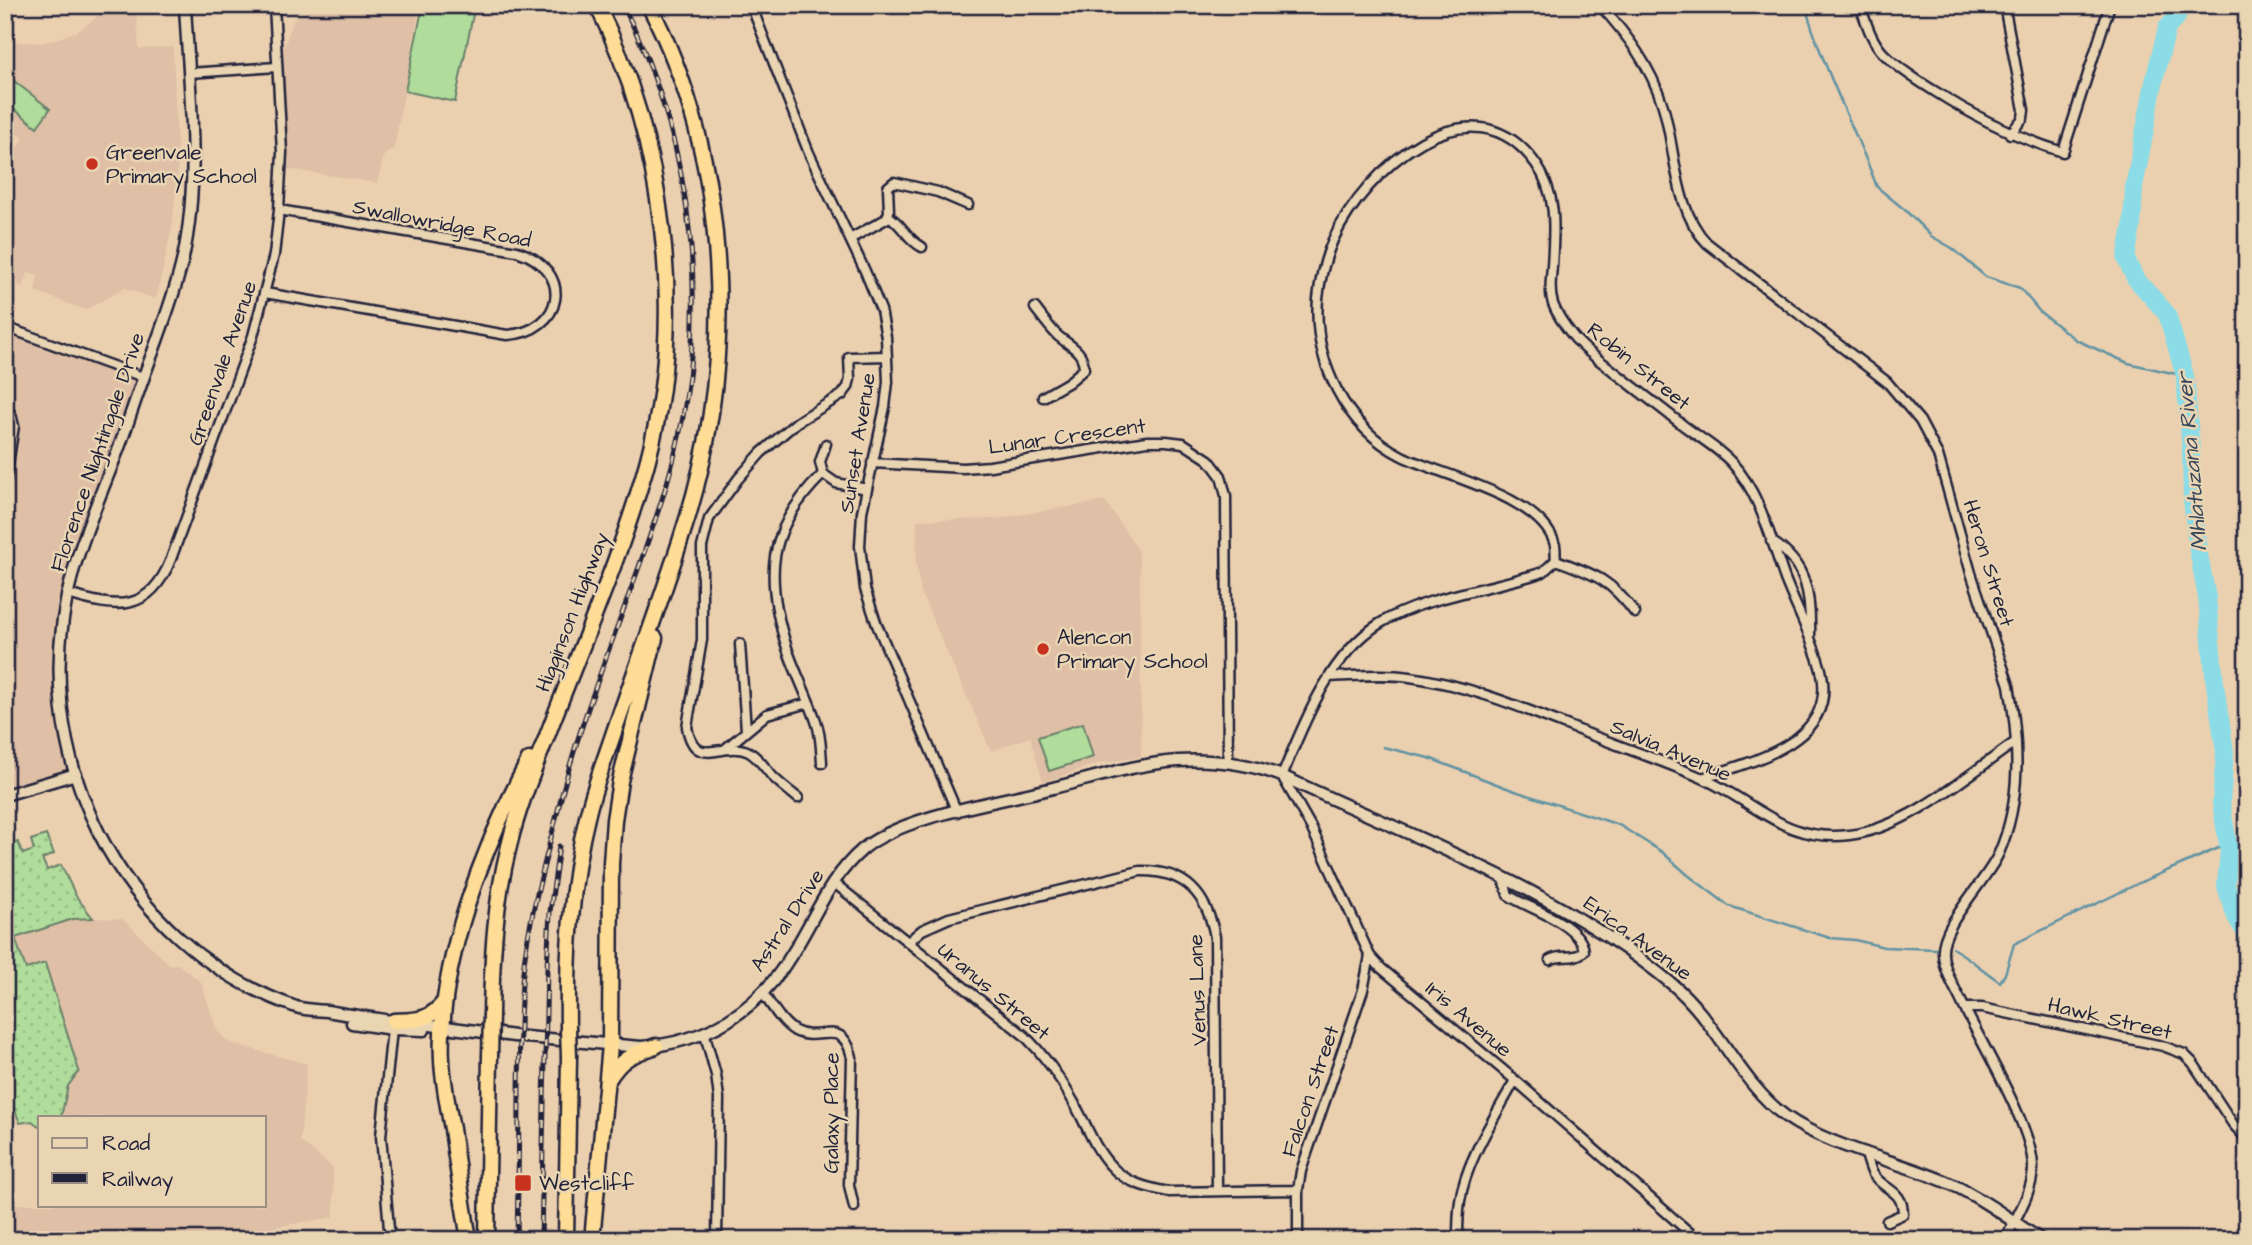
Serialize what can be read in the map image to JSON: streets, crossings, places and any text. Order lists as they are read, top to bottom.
{
  "streets": {
    "highway": ["Higginson Highway"],
    "street": [
      "Swallowridge Road",
      "Greenvale Avenue",
      "Robin Street",
      "Lunar Crescent",
      "Sunset Avenue",
      "Florence Nightingale Drive",
      "Heron Street",
      "Salvia Avenue",
      "Astral Drive",
      "Erica Avenue",
      "Venus Lane",
      "Uranus Street",
      "Hawk Street",
      "Iris Avenue",
      "Falcon Street",
      "Galaxy Place"
    ]
  },
  "crossings": [
    ["Swallowridge Road", "Greenvale Avenue"],
    ["Greenvale Avenue", "Florence Nightingale Drive"],
    ["Robin Street", "Salvia Avenue"],
    ["Lunar Crescent", "Sunset Avenue"],
    ["Lunar Crescent", "Astral Drive"],
    ["Sunset Avenue", "Astral Drive"],
    ["Florence Nightingale Drive", "Astral Drive"],
    ["Heron Street", "Salvia Avenue"],
    ["Heron Street", "Erica Avenue"],
    ["Heron Street", "Hawk Street"],
    ["Astral Drive", "Erica Avenue"],
    ["Astral Drive", "Uranus Street"],
    ["Astral Drive", "Iris Avenue"],
    ["Astral Drive", "Galaxy Place"],
    ["Erica Avenue", "Iris Avenue"],
    ["Venus Lane", "Uranus Street"],
    ["Uranus Street", "Falcon Street"],
    ["Iris Avenue", "Falcon Street"]
  ],
  "water": ["Mhlatuzana River"],
  "places": {
    "other": ["Greenvale Primary School", "Alencon Primary School"],
    "transit": ["Westcliff"]
  },
  "legend": ["Road", "Railway"]
}
